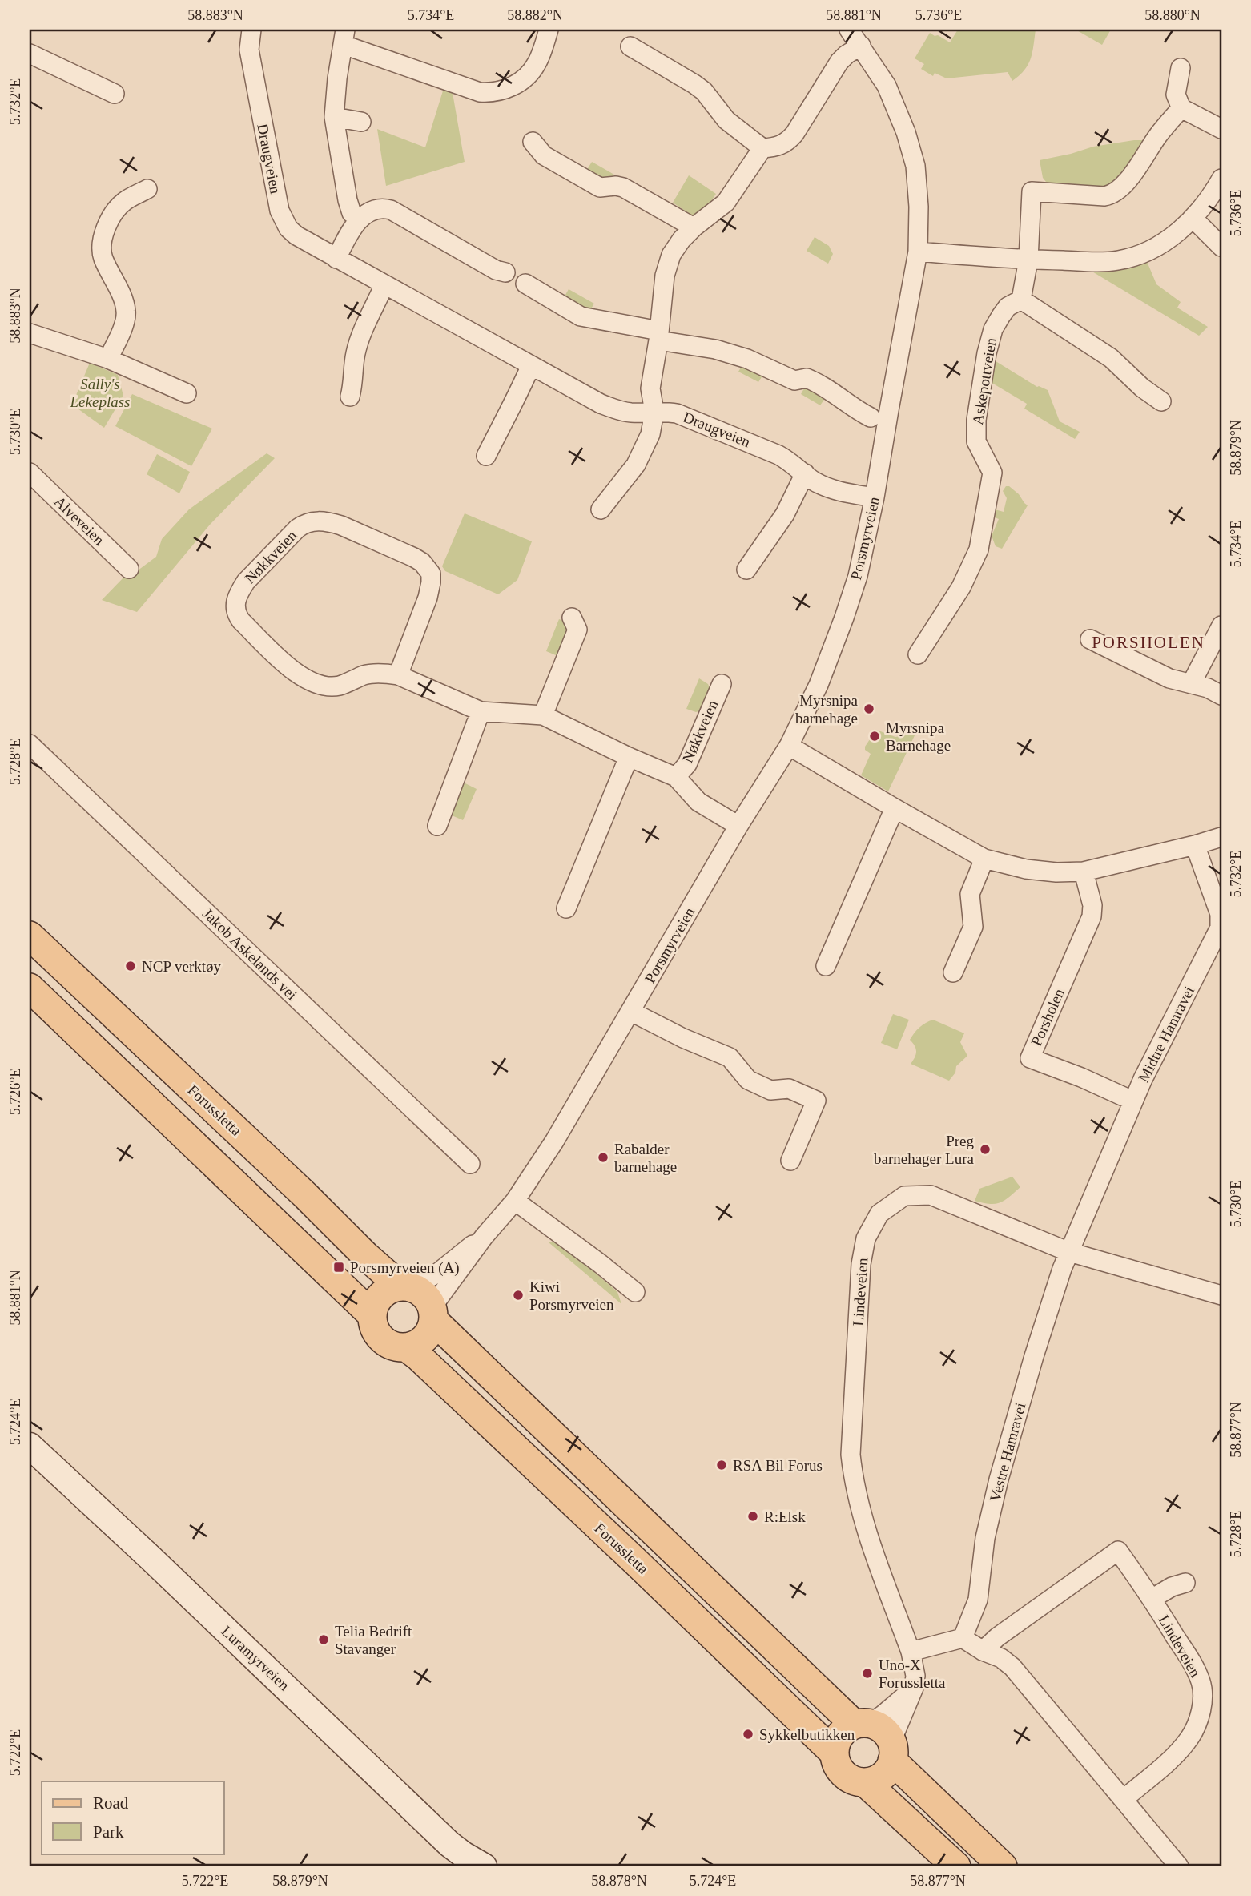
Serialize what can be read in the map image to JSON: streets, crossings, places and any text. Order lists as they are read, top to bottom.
{
  "streets": {
    "main road": ["Forussletta"],
    "street": [
      "Draugveien",
      "Askepottveien",
      "Alveveien",
      "Porsmyrveien",
      "Nøkkveien",
      "Jakob Askelands vei",
      "Porsholen",
      "Midtre Hamravei",
      "Lindeveien",
      "Vestre Hamravei",
      "Luramyrveien"
    ]
  },
  "crossings": [
    ["Draugveien", "Porsmyrveien"],
    ["Porsmyrveien", "Nøkkveien"],
    ["Porsmyrveien", "Forussletta"],
    ["Porsholen", "Midtre Hamravei"],
    ["Midtre Hamravei", "Lindeveien"],
    ["Midtre Hamravei", "Vestre Hamravei"],
    ["Lindeveien", "Vestre Hamravei"]
  ],
  "districts": ["PORSHOLEN"],
  "parks": ["Sally's Lekeplass"],
  "places": {
    "other": [
      "Myrsnipa barnehage",
      "Myrsnipa Barnehage",
      "NCP verktøy",
      "Preg barnehager Lura",
      "Rabalder barnehage",
      "Kiwi Porsmyrveien",
      "RSA Bil Forus",
      "R:Elsk",
      "Telia Bedrift Stavanger",
      "Uno-X Forussletta",
      "Sykkelbutikken"
    ],
    "transit": ["Porsmyrveien (A)"]
  },
  "legend": ["Road", "Park"],
  "coordinates": [
    "58.883°N",
    "5.734°E",
    "58.882°N",
    "58.881°N",
    "5.736°E",
    "58.880°N",
    "5.732°E",
    "5.730°E",
    "58.879°N",
    "5.728°E",
    "5.726°E",
    "5.724°E",
    "58.877°N",
    "5.722°E",
    "58.878°N"
  ]
}
